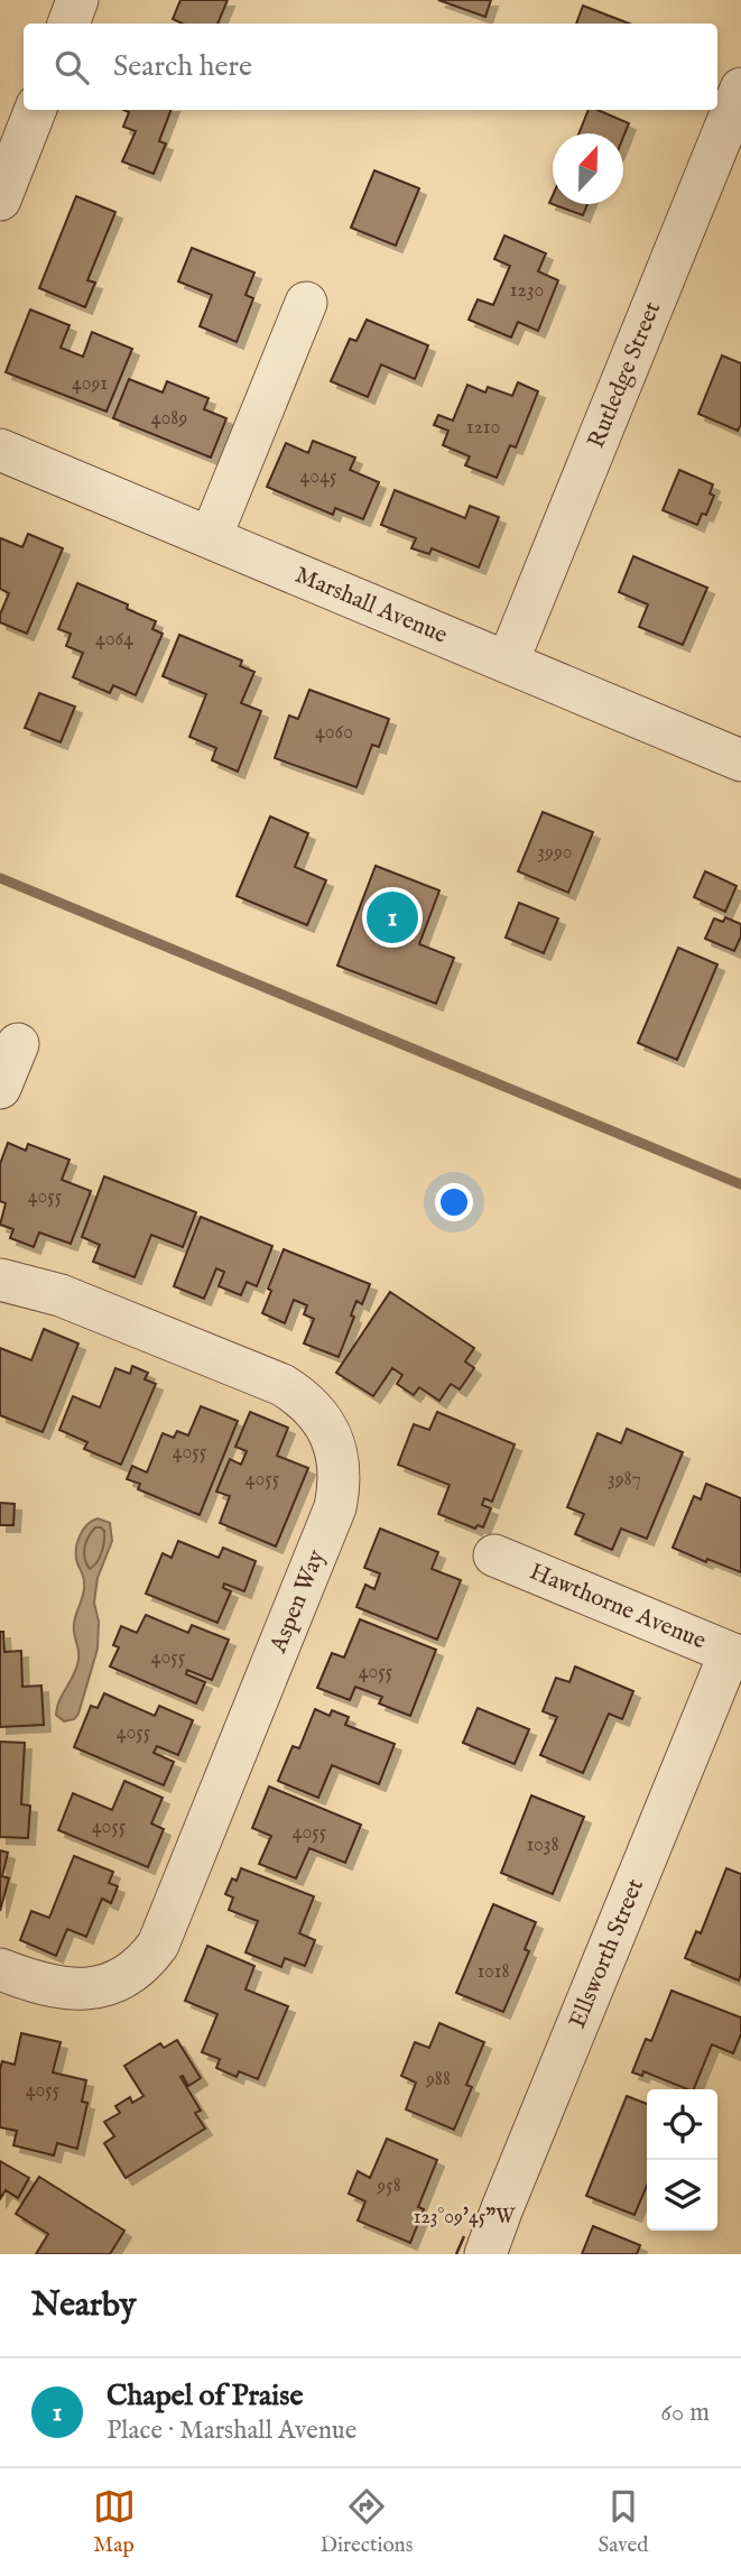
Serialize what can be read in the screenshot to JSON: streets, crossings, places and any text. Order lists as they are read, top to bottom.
{
  "streets": {
    "street": [
      "Rutledge Street",
      "Marshall Avenue",
      "Aspen Way",
      "Hawthorne Avenue",
      "Ellsworth Street"
    ]
  },
  "crossings": [
    ["Rutledge Street", "Marshall Avenue"],
    ["Hawthorne Avenue", "Ellsworth Street"]
  ],
  "house_numbers": [
    "1230",
    "4091",
    "4089",
    "1210",
    "4045",
    "4064",
    "4060",
    "3990",
    "4055",
    "4055",
    "4055",
    "3987",
    "4055",
    "4055",
    "4055",
    "4055",
    "4055",
    "1038",
    "1018",
    "988",
    "4055",
    "958"
  ],
  "north": "top",
  "page": {
    "search": "Search here",
    "pins": "1",
    "heading": "Nearby",
    "list": [
      {
        "mark": "1",
        "name": "Chapel of Praise",
        "note": "Place · Marshall Avenue",
        "value": "60 m"
      }
    ],
    "nav": ["Map", "Directions", "Saved"]
  },
  "coordinates": ["123°09'45\"W"]
}
